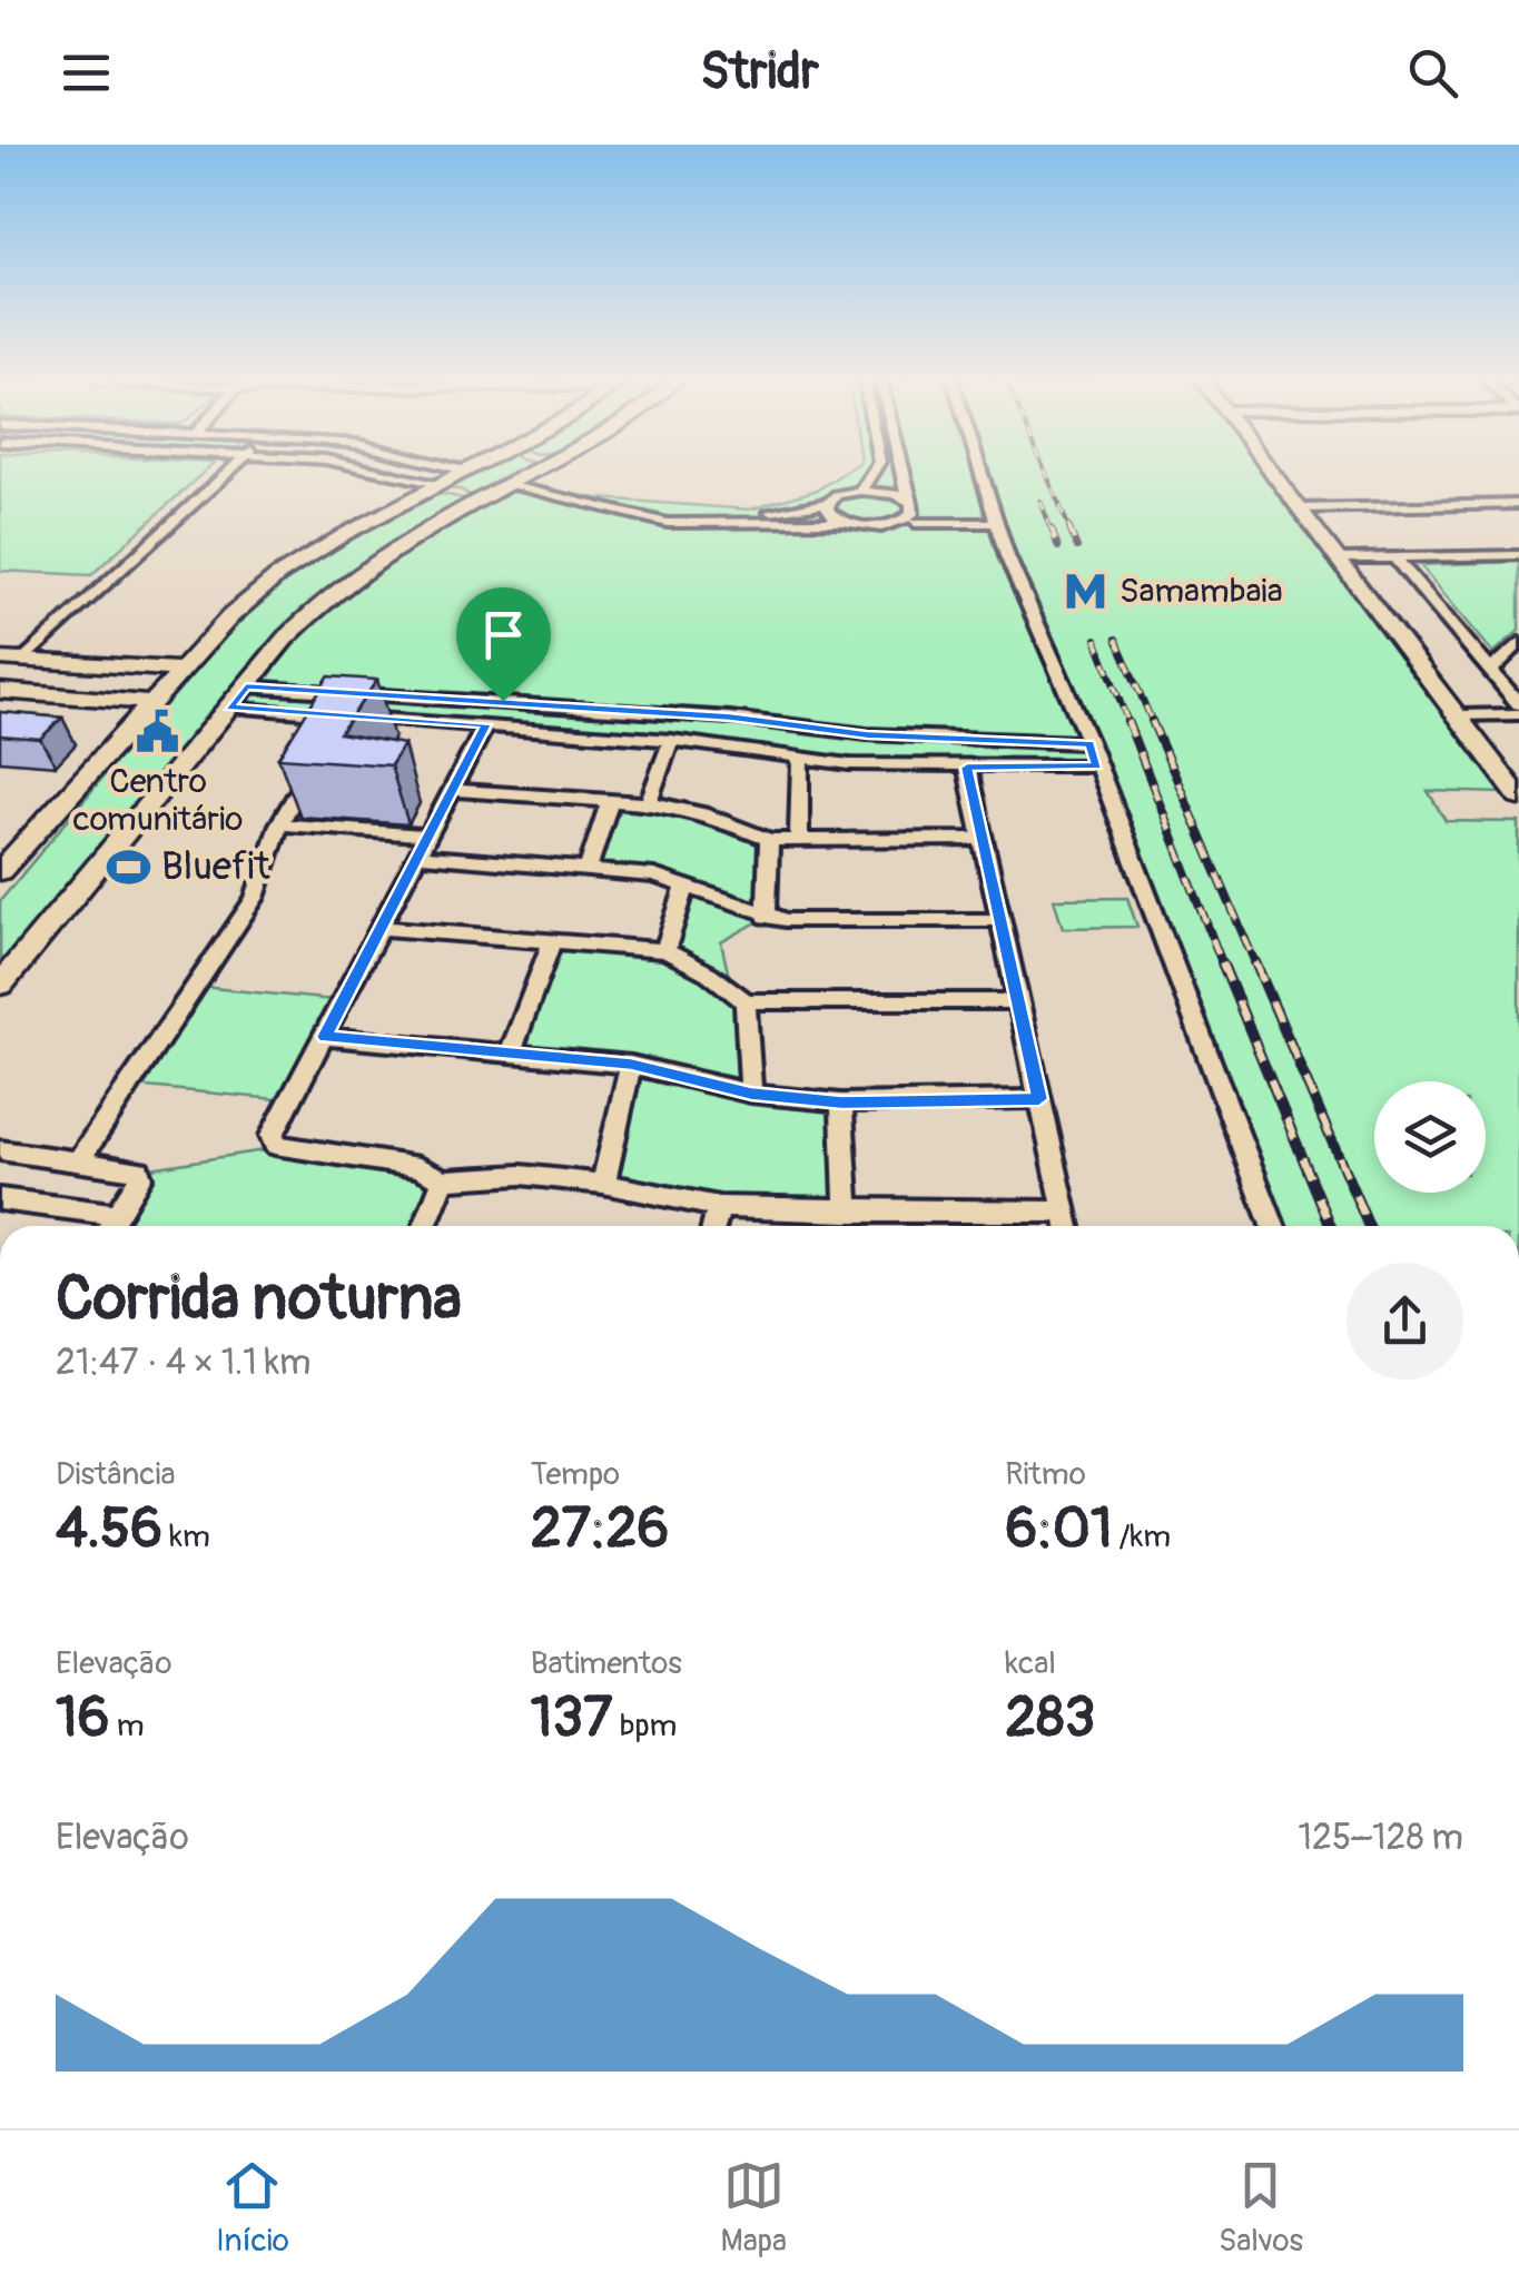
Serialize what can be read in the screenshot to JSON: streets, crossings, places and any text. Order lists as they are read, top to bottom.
{
  "places": {
    "metro station": ["Samambaia"],
    "public building": ["Centro comunitário"],
    "sports": ["Bluefit"]
  },
  "page": {
    "header": "Stridr",
    "heading": ["Corrida noturna", "21:47 · 4 × 1.1 km"],
    "stats": [
      ["Distância", "4.56 km"],
      ["Tempo", "27:26"],
      ["Ritmo", "6:01 /km"],
      ["Elevação", "16 m"],
      ["Batimentos", "137 bpm"],
      ["kcal", "283"]
    ],
    "chart": ["Elevação", "125–128 m"],
    "tabs": ["Início", "Mapa", "Salvos"]
  }
}
